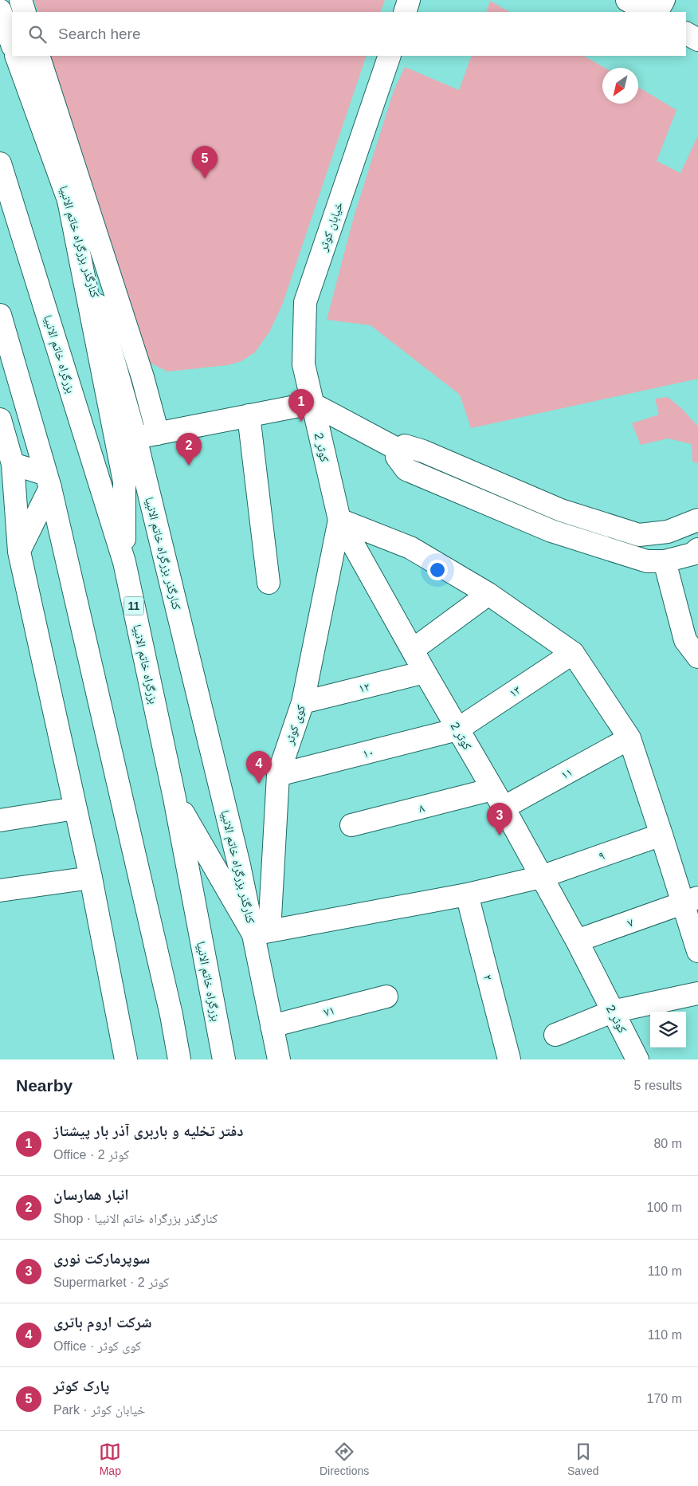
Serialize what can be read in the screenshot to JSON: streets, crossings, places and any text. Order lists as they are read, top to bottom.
{
  "streets": {
    "main road": [
      "خیابان کوثر",
      "کنارگذر بزرگراه خاتم الانبیا",
      "بزرگراه خاتم الانبیا",
      "کوثر 2",
      "11",
      "۱۲",
      "۱۳",
      "کوی کوثر",
      "۱۰",
      "۱۱",
      "۸",
      "۹",
      "۷",
      "۲",
      "۷۱"
    ]
  },
  "crossings": [
    ["خیابان کوثر", "کوثر 2"],
    ["کنارگذر بزرگراه خاتم الانبیا", "کوی کوثر"],
    ["کنارگذر بزرگراه خاتم الانبیا", "۹"],
    ["کنارگذر بزرگراه خاتم الانبیا", "۷۱"],
    ["کوثر 2", "۱۲"],
    ["کوثر 2", "۱۳"],
    ["کوثر 2", "کوی کوثر"],
    ["کوثر 2", "۱۰"],
    ["کوثر 2", "۱۱"],
    ["کوثر 2", "۸"],
    ["کوثر 2", "۹"],
    ["کوثر 2", "۷"],
    ["۱۲", "کوی کوثر"],
    ["۱۳", "۱۰"],
    ["کوی کوثر", "۱۰"],
    ["کوی کوثر", "۹"],
    ["۹", "۲"]
  ],
  "north": "bottom left",
  "page": {
    "search": "Search here",
    "pins": [
      "5",
      "1",
      "2",
      "4",
      "3"
    ],
    "heading": ["Nearby", "5 results"],
    "list": [
      {
        "mark": "1",
        "name": "دفتر تخلیه و باربری آذر بار پیشتاز",
        "note": "Office · کوثر 2",
        "value": "80 m"
      },
      {
        "mark": "2",
        "name": "انبار همارسان",
        "note": "Shop · کنارگذر بزرگراه خاتم الانبیا",
        "value": "100 m"
      },
      {
        "mark": "3",
        "name": "سوپرمارکت نوری",
        "note": "Supermarket · کوثر 2",
        "value": "110 m"
      },
      {
        "mark": "4",
        "name": "شرکت اروم باتری",
        "note": "Office · کوی کوثر",
        "value": "110 m"
      },
      {
        "mark": "5",
        "name": "پارک کوثر",
        "note": "Park · خیابان کوثر",
        "value": "170 m"
      }
    ],
    "nav": ["Map", "Directions", "Saved"]
  }
}
